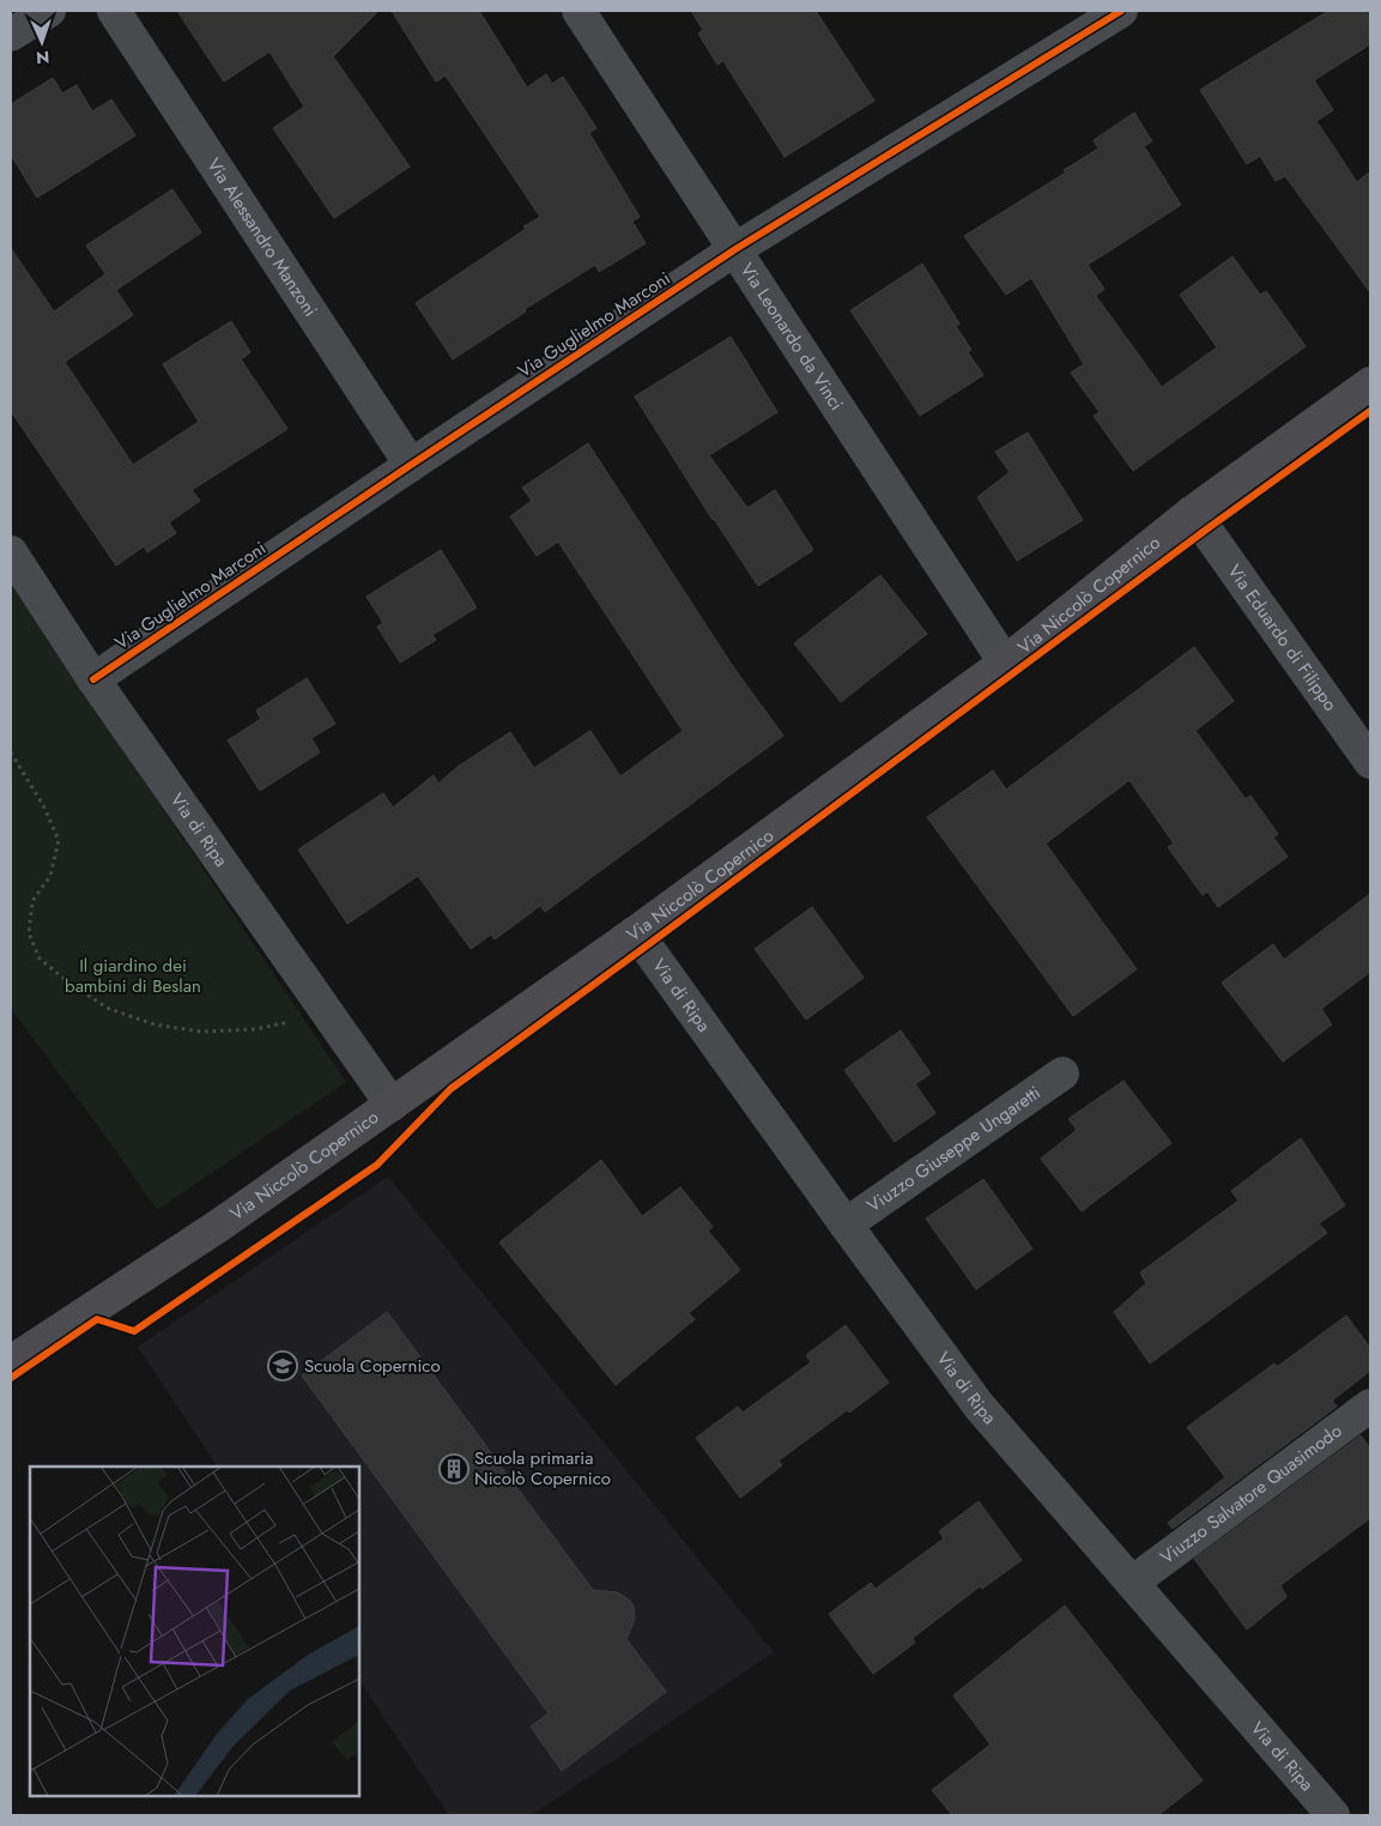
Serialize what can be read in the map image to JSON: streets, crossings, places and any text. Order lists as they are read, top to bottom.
{
  "streets": {
    "main road": ["Via Niccolò Copernico"],
    "street": [
      "Via Alessandro Manzoni",
      "Via Guglielmo Marconi",
      "Via Leonardo da Vinci",
      "Via Eduardo di Filippo",
      "Via di Ripa",
      "Viuzzo Giuseppe Ungaretti",
      "Viuzzo Salvatore Quasimodo"
    ]
  },
  "crossings": [
    ["Via Alessandro Manzoni", "Via Guglielmo Marconi"],
    ["Via Guglielmo Marconi", "Via Leonardo da Vinci"],
    ["Via Guglielmo Marconi", "Via di Ripa"],
    ["Via Leonardo da Vinci", "Via Niccolò Copernico"],
    ["Via Niccolò Copernico", "Via Eduardo di Filippo"],
    ["Via Niccolò Copernico", "Via di Ripa"],
    ["Via di Ripa", "Viuzzo Giuseppe Ungaretti"],
    ["Via di Ripa", "Viuzzo Salvatore Quasimodo"]
  ],
  "parks": ["Il giardino dei bambini di Beslan"],
  "places": {
    "school or university": ["Scuola Copernico"],
    "building": ["Scuola primaria Nicolò Copernico"]
  },
  "north": "bottom"
}
